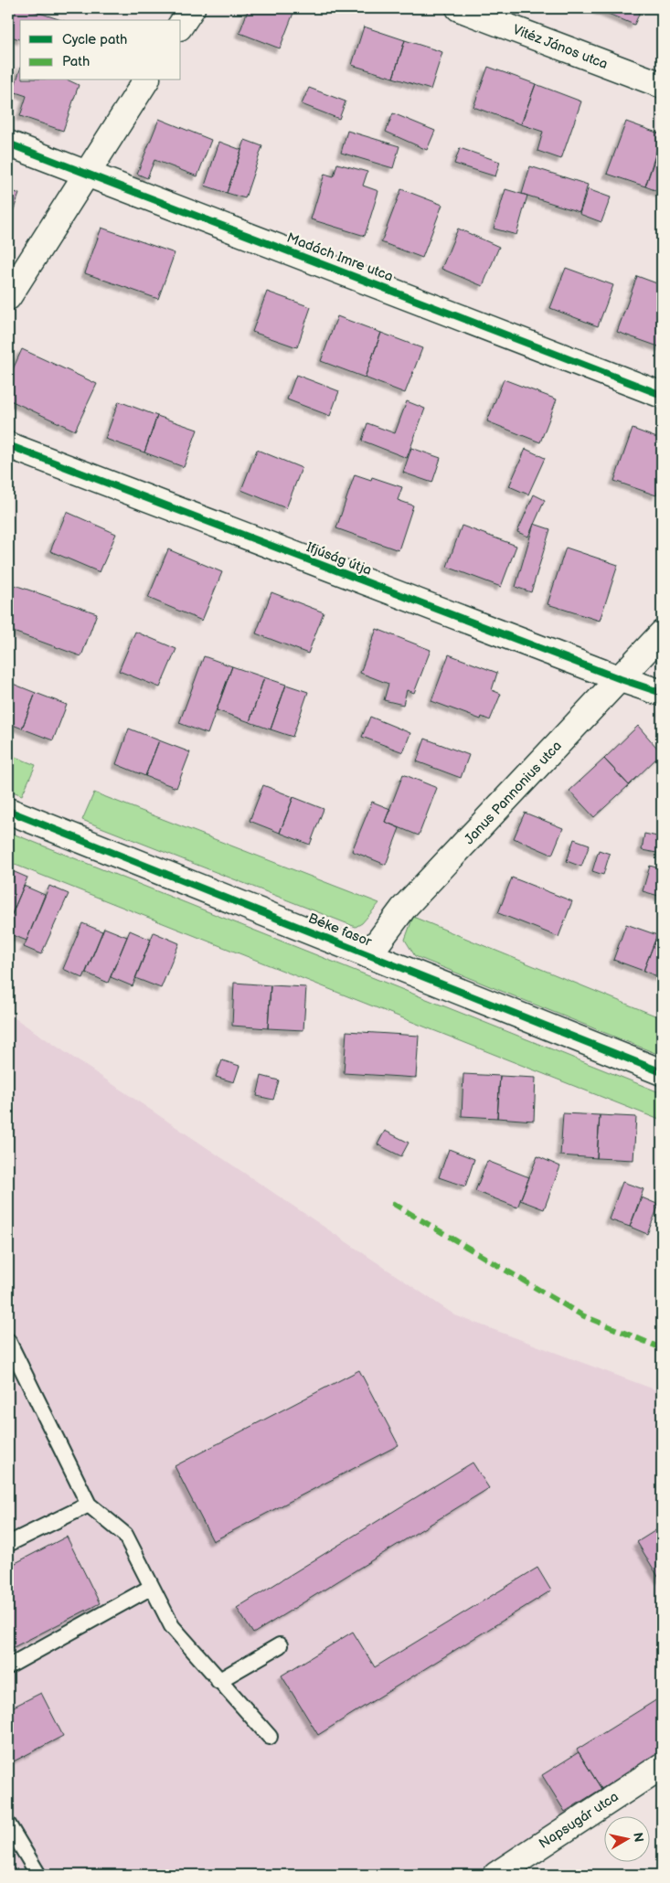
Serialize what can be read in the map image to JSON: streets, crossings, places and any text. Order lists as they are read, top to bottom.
{
  "streets": {
    "street": [
      "Vitéz János utca",
      "Madách Imre utca",
      "Ifjúság útja",
      "Janus Pannonius utca",
      "Béke fasor",
      "Napsugár utca"
    ]
  },
  "crossings": [
    ["Ifjúság útja", "Janus Pannonius utca"],
    ["Janus Pannonius utca", "Béke fasor"]
  ],
  "legend": ["Cycle path", "Path"],
  "north": "right"
}
